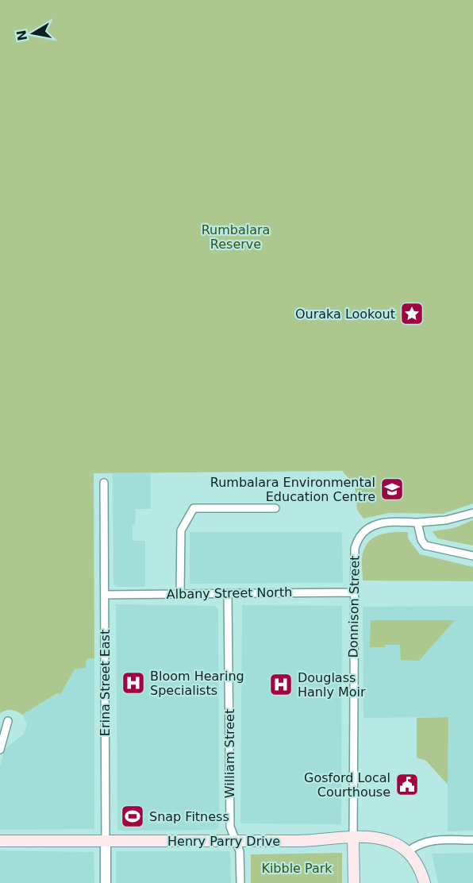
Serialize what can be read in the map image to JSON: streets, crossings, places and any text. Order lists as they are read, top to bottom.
{
  "streets": {
    "main road": ["Donnison Street", "Henry Parry Drive"],
    "street": ["Albany Street North", "Erina Street East", "William Street"]
  },
  "crossings": [
    ["Albany Street North", "Donnison Street"],
    ["Albany Street North", "Erina Street East"],
    ["Albany Street North", "William Street"],
    ["Donnison Street", "Henry Parry Drive"],
    ["Erina Street East", "Henry Parry Drive"],
    ["William Street", "Henry Parry Drive"]
  ],
  "parks": ["Rumbalara Reserve", "Kibble Park"],
  "places": {
    "place": ["Ouraka Lookout"],
    "school or university": ["Rumbalara Environmental Education Centre"],
    "hospital": ["Bloom Hearing Specialists", "Douglass Hanly Moir"],
    "public building": ["Gosford Local Courthouse"],
    "sports": ["Snap Fitness"]
  },
  "north": "left"
}
